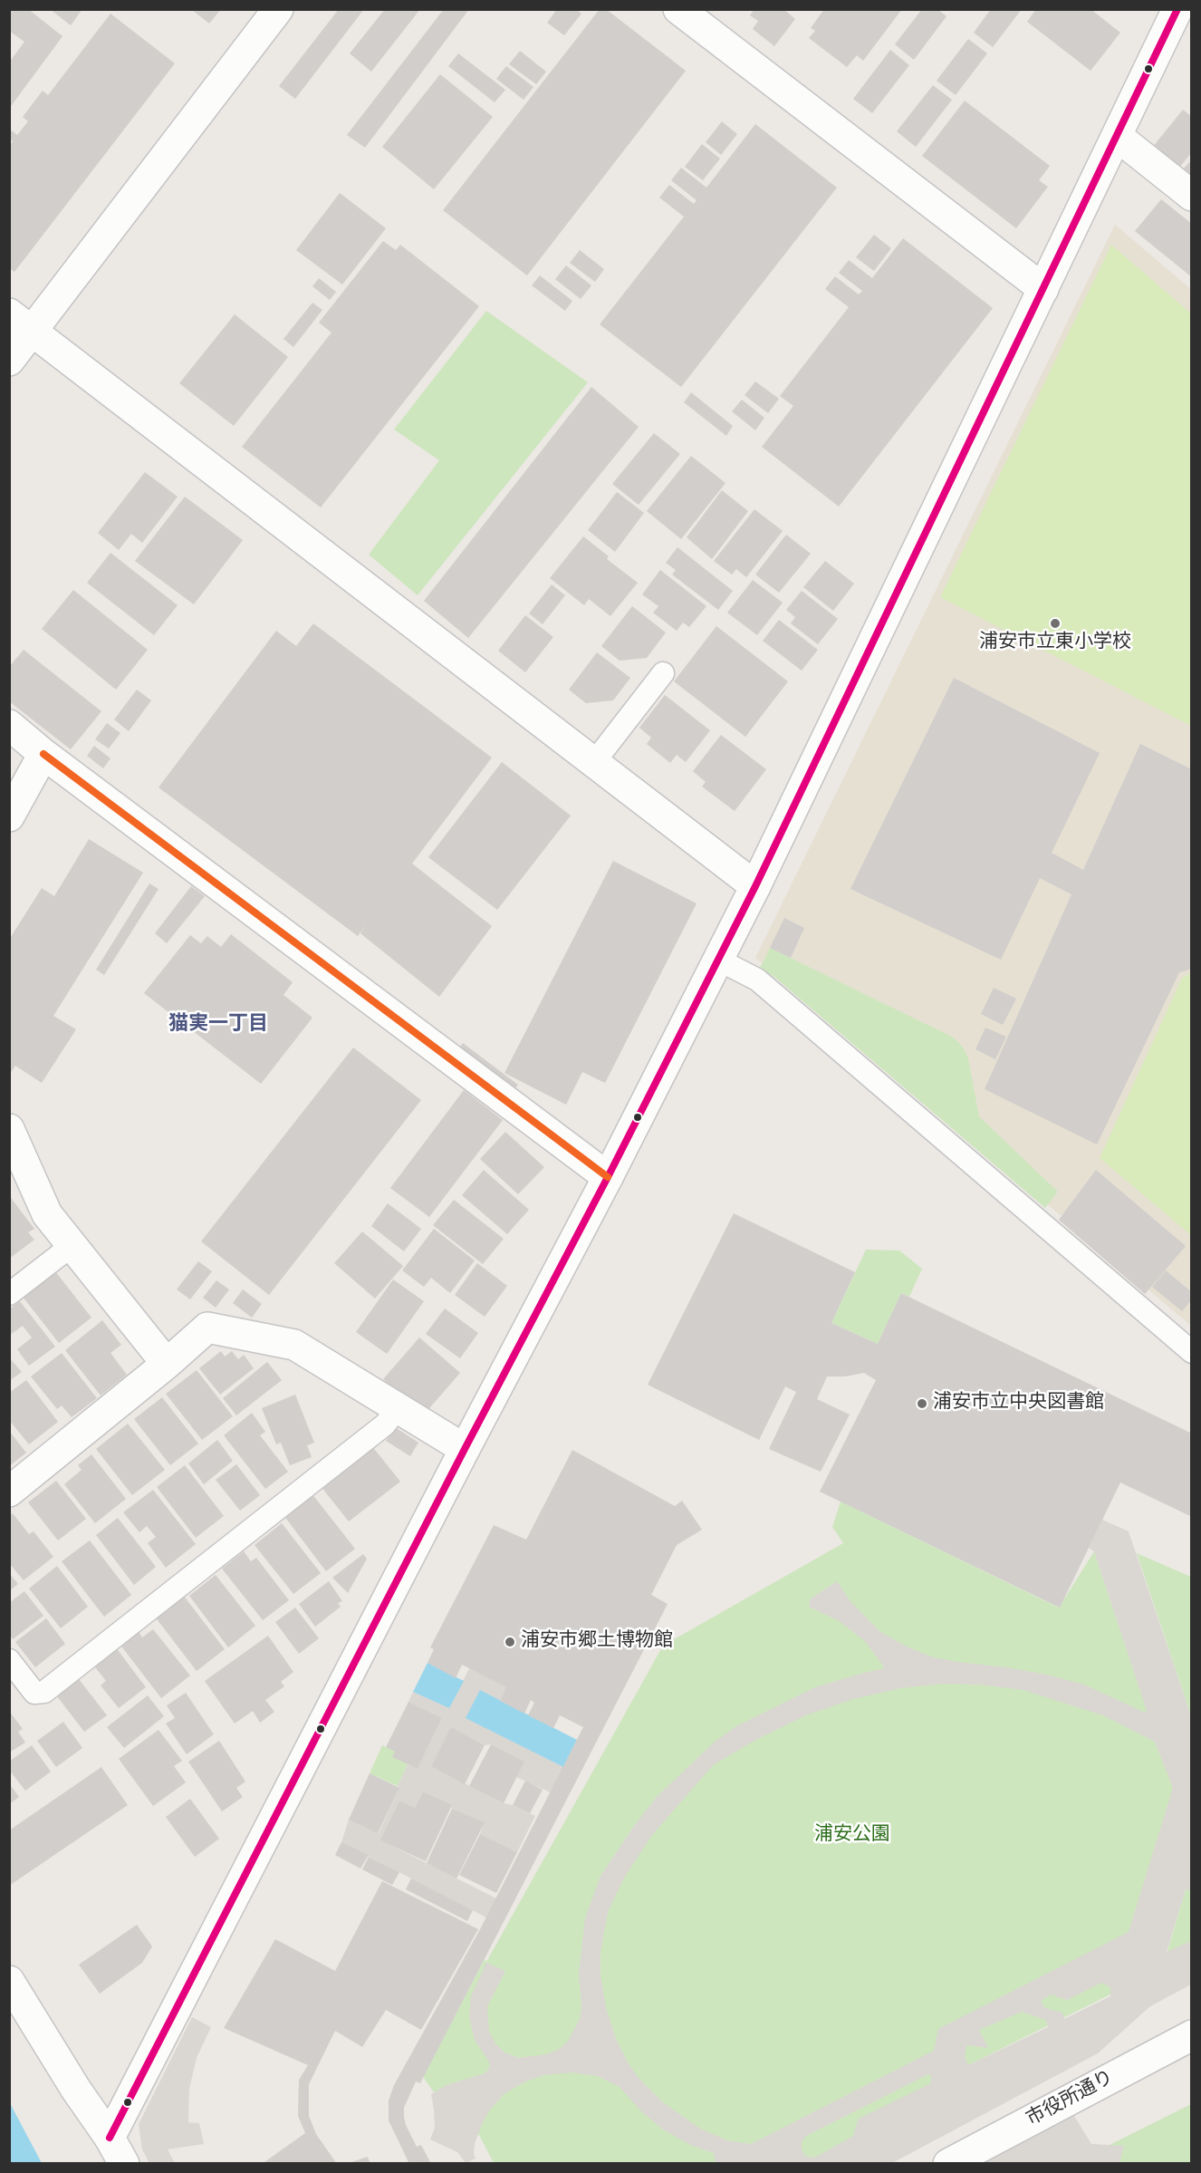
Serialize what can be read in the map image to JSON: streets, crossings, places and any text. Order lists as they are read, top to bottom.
{
  "streets": {
    "street": ["市役所通り"]
  },
  "districts": ["猫実一丁目"],
  "parks": ["浦安公園"],
  "places": ["浦安市立東小学校", "浦安市立中央図書館", "浦安市郷土博物館"]
}
